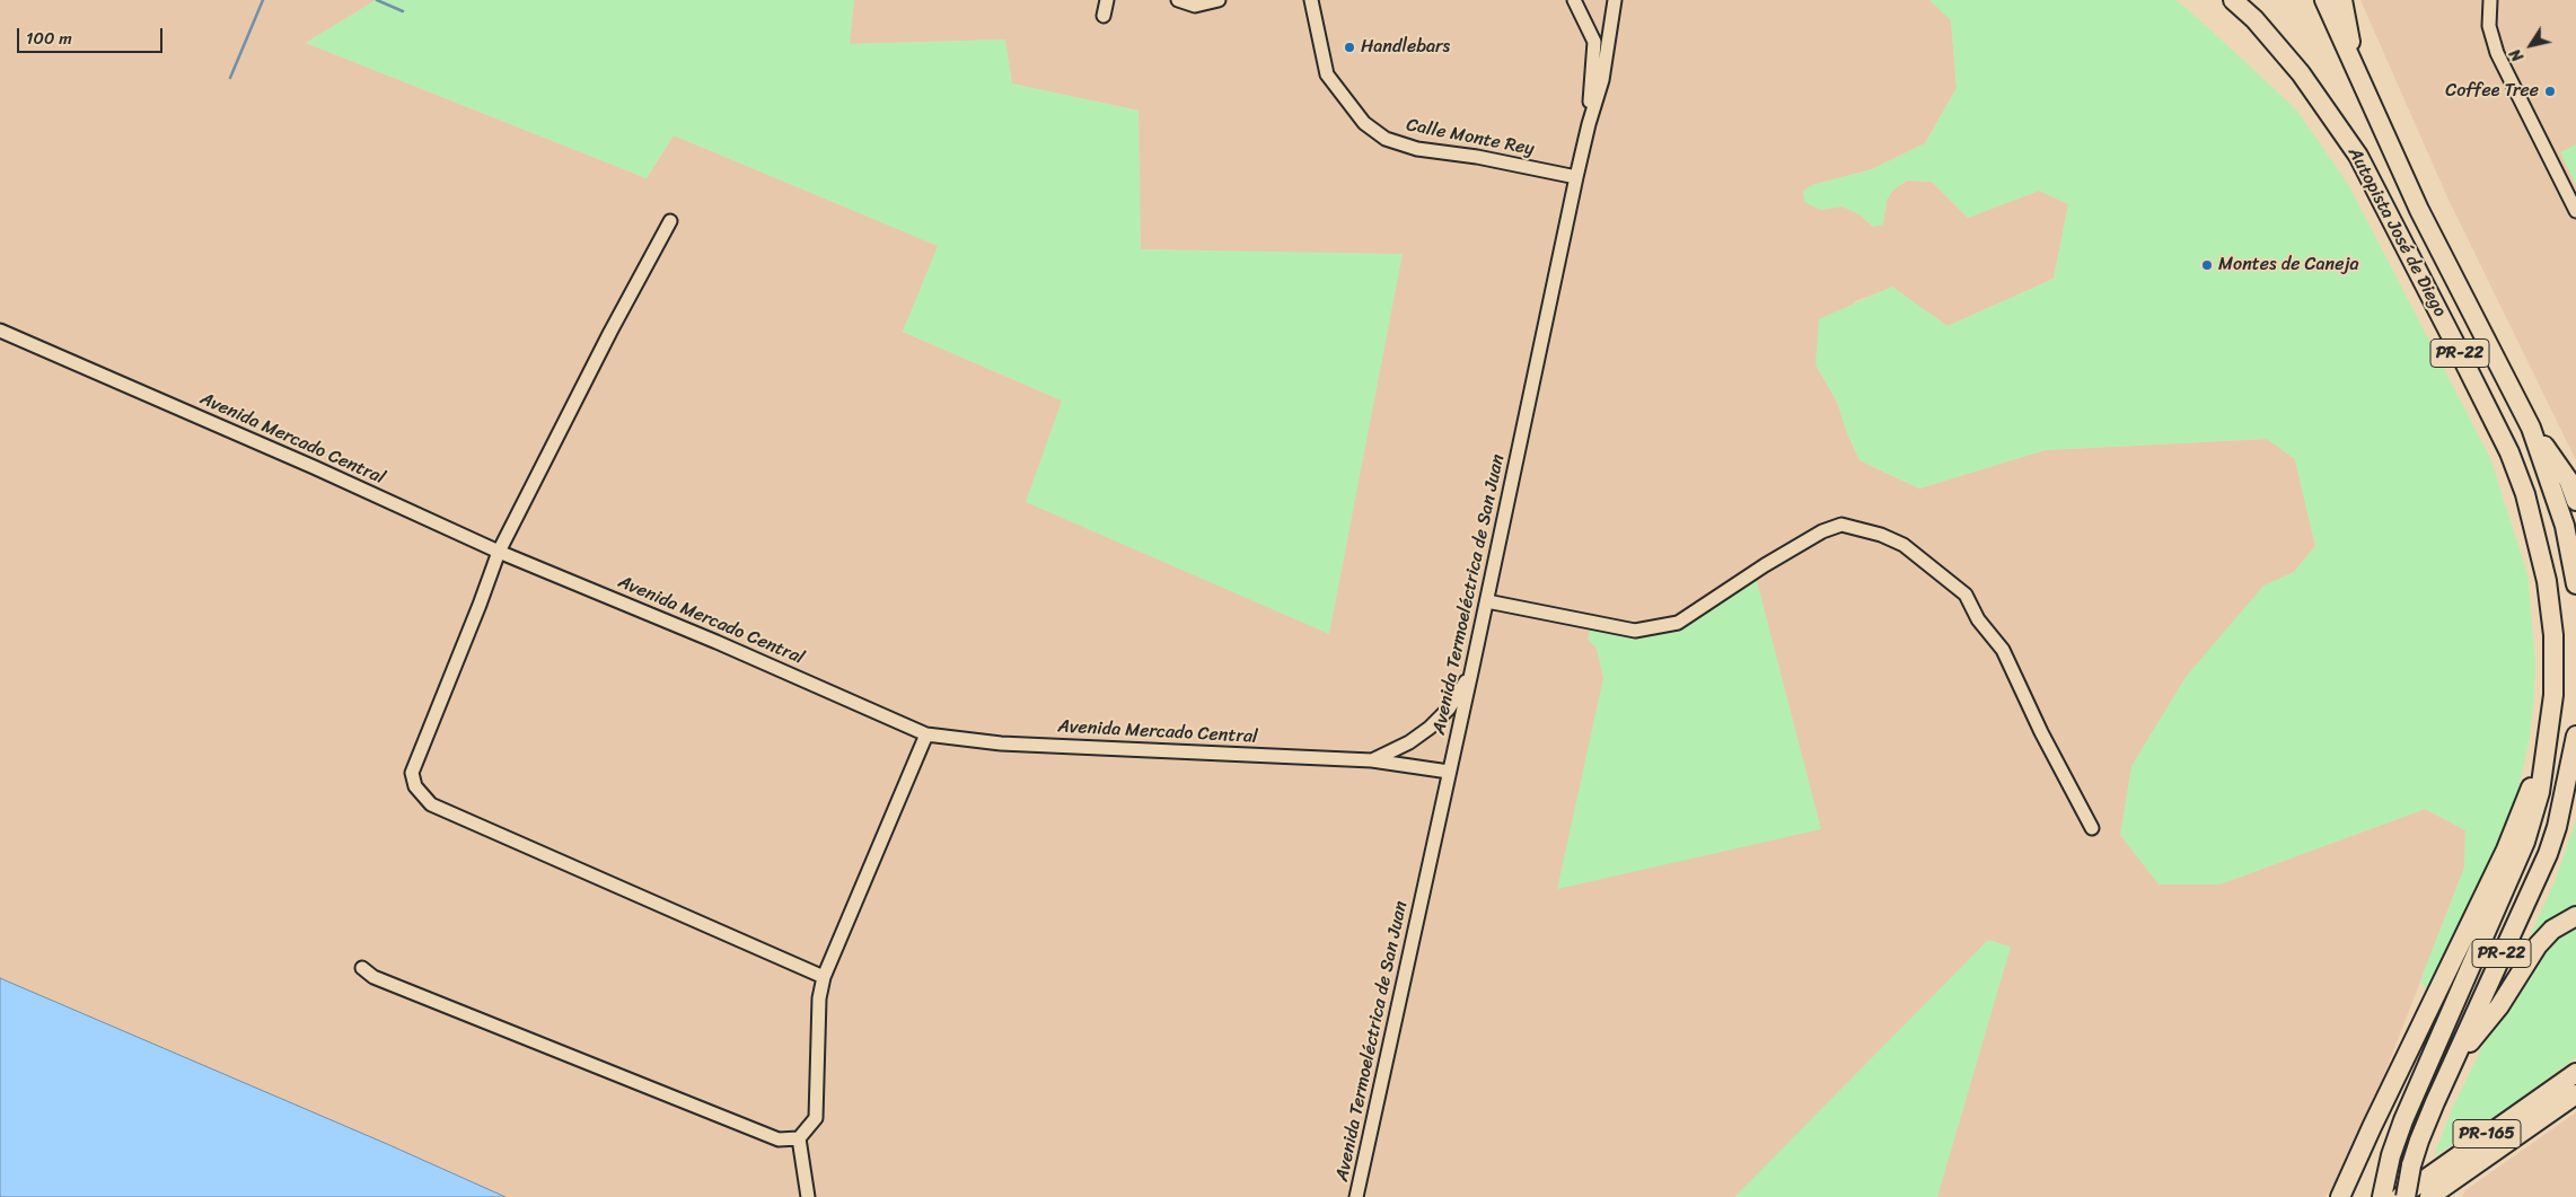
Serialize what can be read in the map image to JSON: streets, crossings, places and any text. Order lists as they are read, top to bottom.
{
  "streets": {
    "highway": ["Autopista José de Diego", "PR-22", "PR-165"],
    "street": ["Calle Monte Rey", "Avenida Mercado Central", "Avenida Termoeléctrica de San Juan"]
  },
  "crossings": [
    ["Calle Monte Rey", "Avenida Termoeléctrica de San Juan"],
    ["Avenida Mercado Central", "Avenida Termoeléctrica de San Juan"]
  ],
  "places": ["Handlebars", "Coffee Tree", "Montes de Caneja"],
  "scale_bar": "100 m",
  "north": "bottom left"
}
